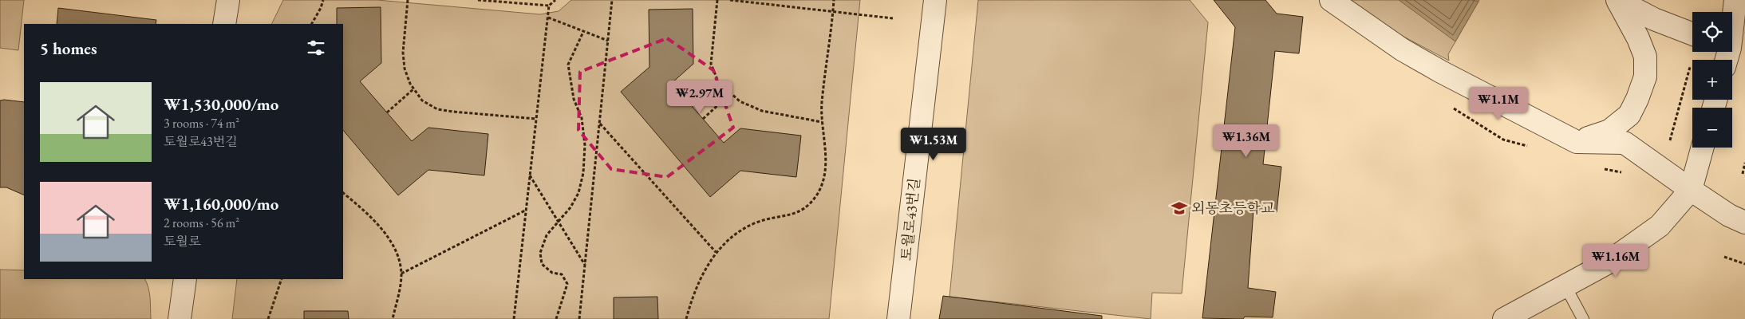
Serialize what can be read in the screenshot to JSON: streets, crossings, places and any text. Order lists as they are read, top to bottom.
{
  "streets": {
    "street": ["토월로43번길"]
  },
  "places": {
    "school or university": ["외동초등학교"]
  },
  "page": {
    "map_buttons": ["+", "−"],
    "heading": "5 homes",
    "list": [
      {
        "name": "₩1,530,000/mo",
        "note": "3 rooms · 74 m² · 토월로43번길"
      },
      {
        "name": "₩1,160,000/mo",
        "note": "2 rooms · 56 m² · 토월로"
      }
    ],
    "price": [
      "₩2.97M",
      "₩1.1M",
      "₩1.36M",
      "₩1.53M",
      "₩1.16M"
    ]
  }
}
